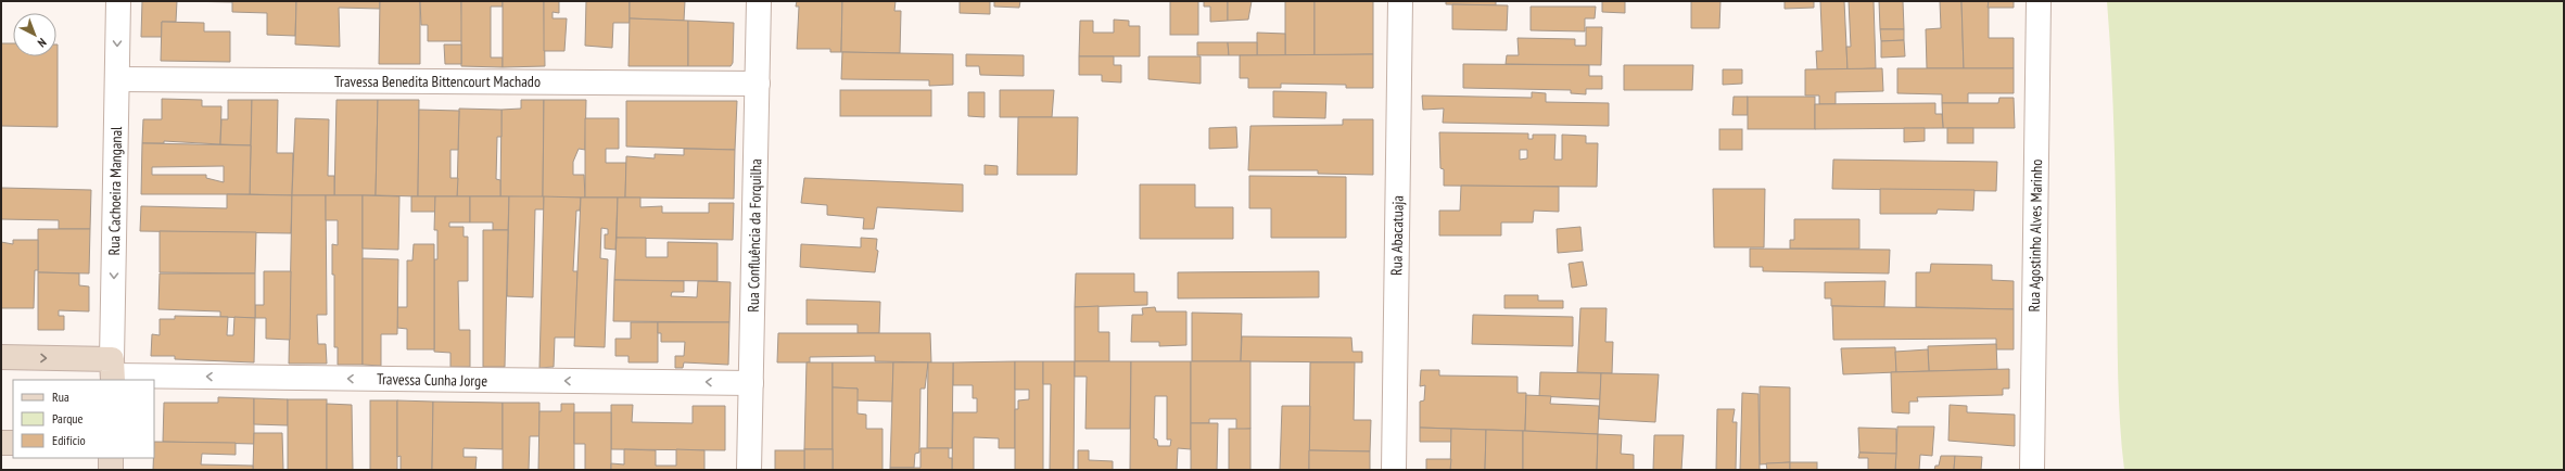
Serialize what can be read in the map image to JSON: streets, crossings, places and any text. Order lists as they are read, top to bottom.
{
  "streets": {
    "street": [
      "Travessa Benedita Bittencourt Machado",
      "Rua Cachoeira Manganal",
      "Rua Confluência da Forquilha",
      "Rua Abacatuaja",
      "Rua Agostinho Alves Marinho",
      "Travessa Cunha Jorge"
    ]
  },
  "crossings": [
    ["Travessa Benedita Bittencourt Machado", "Rua Cachoeira Manganal"],
    ["Travessa Benedita Bittencourt Machado", "Rua Confluência da Forquilha"],
    ["Rua Cachoeira Manganal", "Travessa Cunha Jorge"],
    ["Rua Confluência da Forquilha", "Travessa Cunha Jorge"]
  ],
  "one_way": ["Rua Cachoeira Manganal", "Travessa Cunha Jorge"],
  "legend": ["Rua", "Parque", "Edifício"],
  "north": "bottom right"
}
